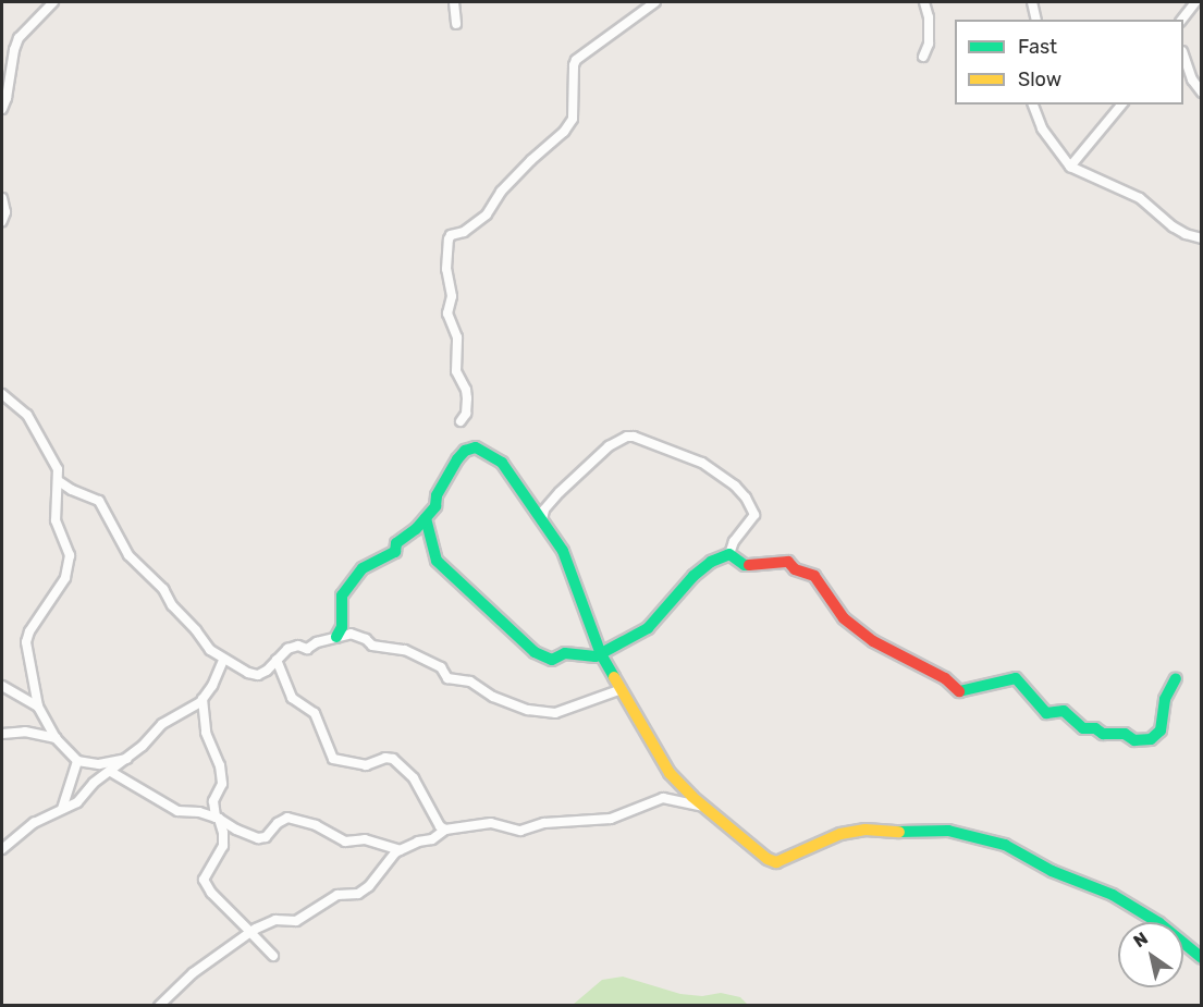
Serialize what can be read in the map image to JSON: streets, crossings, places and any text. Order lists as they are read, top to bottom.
{
  "legend": ["Fast", "Slow"],
  "north": "top left"
}
